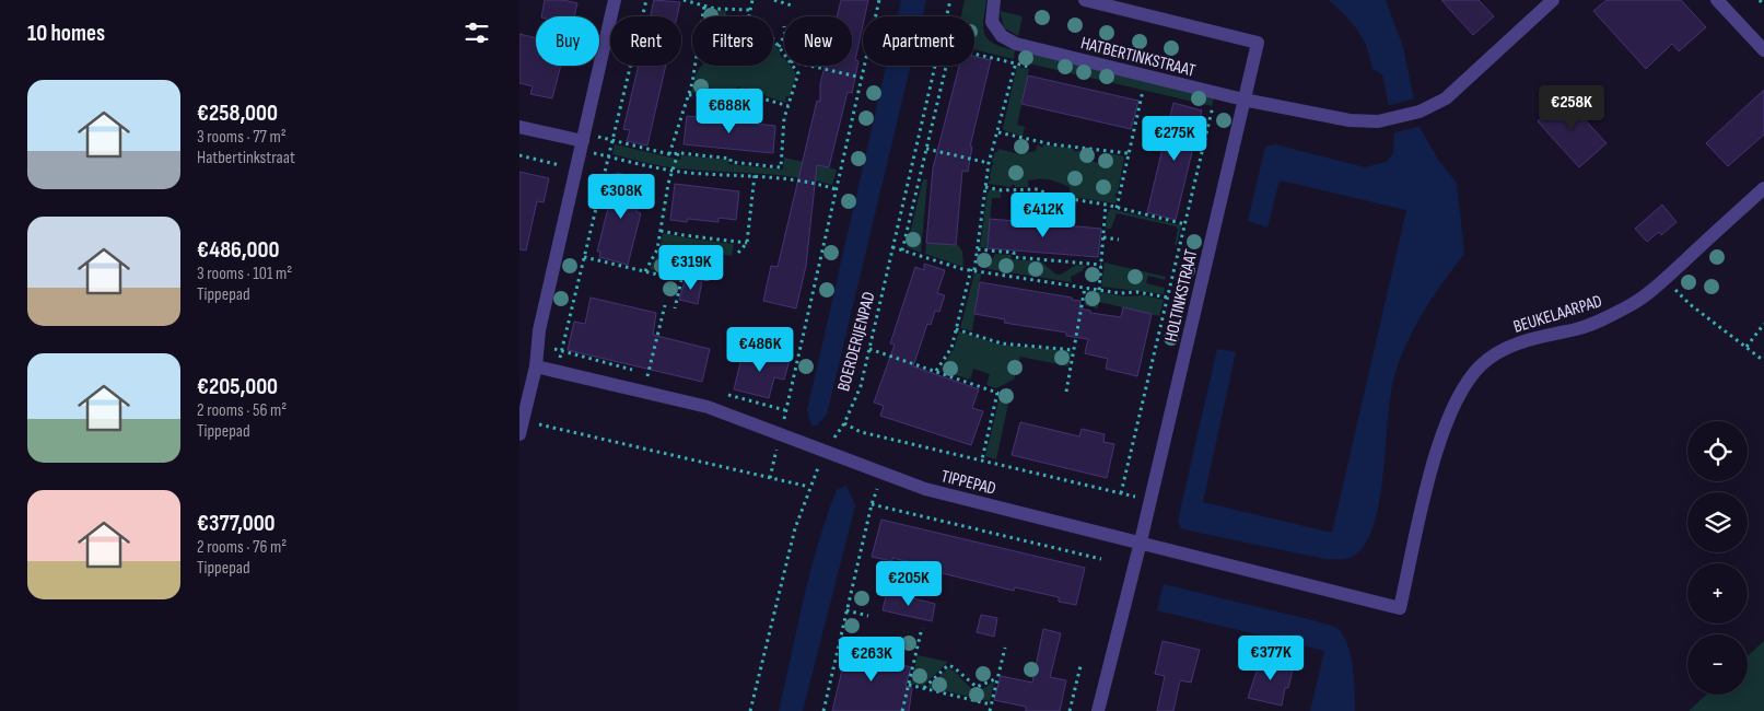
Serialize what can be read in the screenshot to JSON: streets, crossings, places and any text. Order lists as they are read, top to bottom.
{
  "streets": {
    "street": [
      "HATBERTINKSTRAAT",
      "HOLTINKSTRAAT",
      "BEUKELAARPAD",
      "TIPPEPAD"
    ],
    "path": ["BOERDERIJENPAD"]
  },
  "crossings": [
    ["HATBERTINKSTRAAT", "HOLTINKSTRAAT"],
    ["HOLTINKSTRAAT", "BOERDERIJENPAD"],
    ["HOLTINKSTRAAT", "TIPPEPAD"],
    ["BEUKELAARPAD", "TIPPEPAD"],
    ["BOERDERIJENPAD", "TIPPEPAD"]
  ],
  "page": {
    "heading": "10 homes",
    "chip": [
      "Buy",
      "Rent",
      "Filters",
      "New",
      "Apartment"
    ],
    "list": [
      {
        "name": "€258,000",
        "note": "3 rooms · 77 m² · Hatbertinkstraat"
      },
      {
        "name": "€486,000",
        "note": "3 rooms · 101 m² · Tippepad"
      },
      {
        "name": "€205,000",
        "note": "2 rooms · 56 m² · Tippepad"
      },
      {
        "name": "€377,000",
        "note": "2 rooms · 76 m² · Tippepad"
      }
    ],
    "price": [
      "€258K",
      "€688K",
      "€275K",
      "€308K",
      "€412K",
      "€319K",
      "€486K",
      "€205K",
      "€377K",
      "€263K"
    ],
    "map_buttons": ["+", "−"]
  }
}
